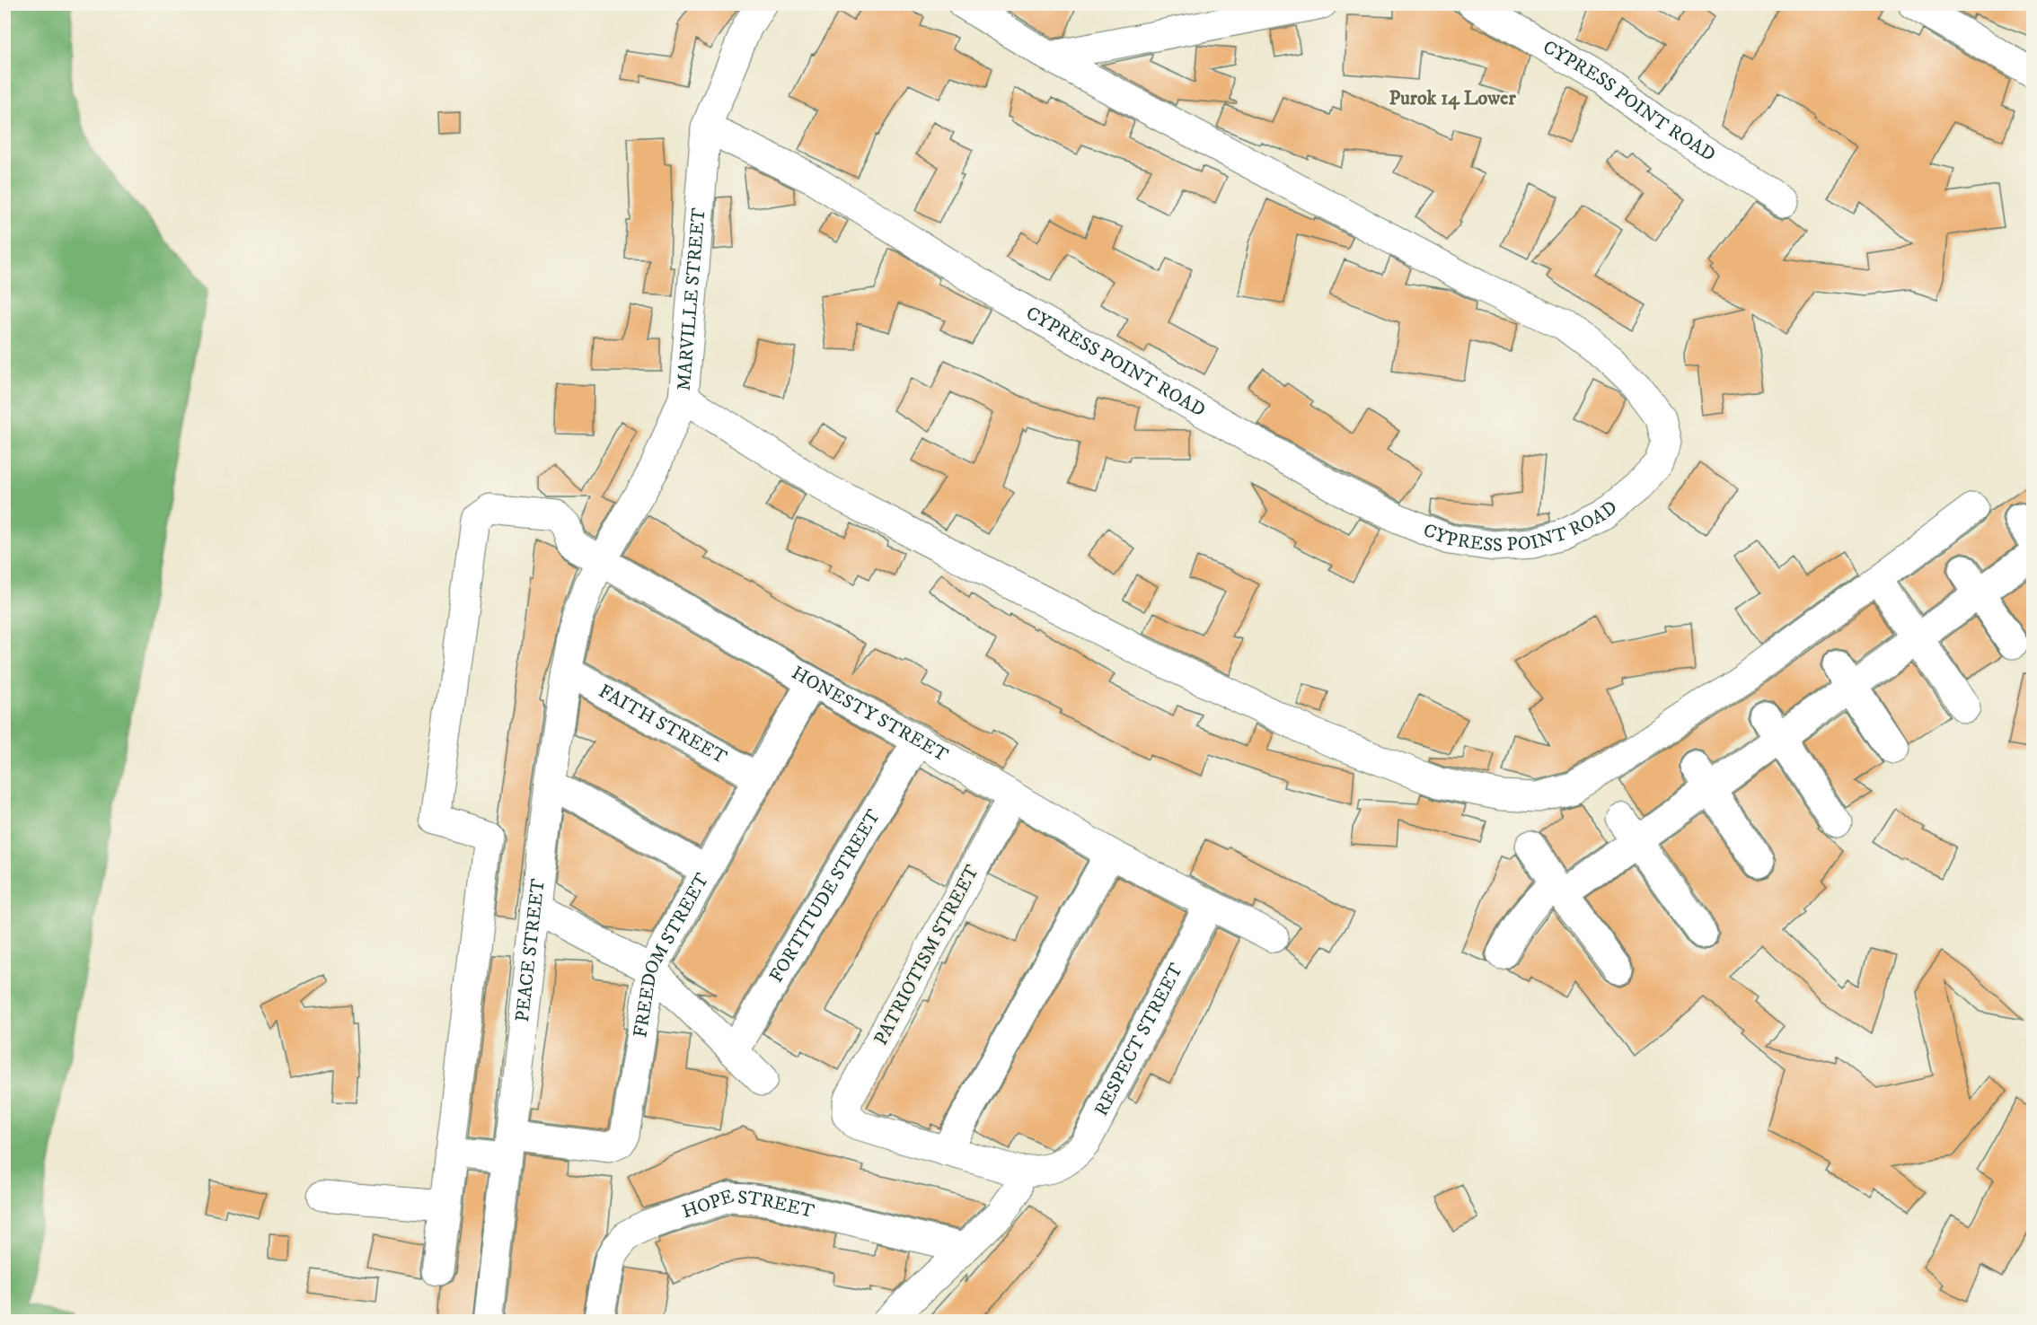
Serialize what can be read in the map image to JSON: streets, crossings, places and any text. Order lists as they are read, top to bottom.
{
  "streets": {
    "street": [
      "CYPRESS POINT ROAD",
      "MARVILLE STREET",
      "HONESTY STREET",
      "FAITH STREET",
      "FORTITUDE STREET",
      "PEACE STREET",
      "PATRIOTISM STREET",
      "FREEDOM STREET",
      "RESPECT STREET",
      "HOPE STREET"
    ]
  },
  "crossings": [
    ["CYPRESS POINT ROAD", "MARVILLE STREET"],
    ["MARVILLE STREET", "HONESTY STREET"],
    ["MARVILLE STREET", "PEACE STREET"],
    ["HONESTY STREET", "FORTITUDE STREET"],
    ["HONESTY STREET", "PEACE STREET"],
    ["HONESTY STREET", "PATRIOTISM STREET"],
    ["HONESTY STREET", "FREEDOM STREET"],
    ["HONESTY STREET", "RESPECT STREET"],
    ["FAITH STREET", "PEACE STREET"],
    ["FAITH STREET", "FREEDOM STREET"],
    ["PEACE STREET", "FREEDOM STREET"]
  ],
  "districts": ["Purok 14 Lower"]
}
